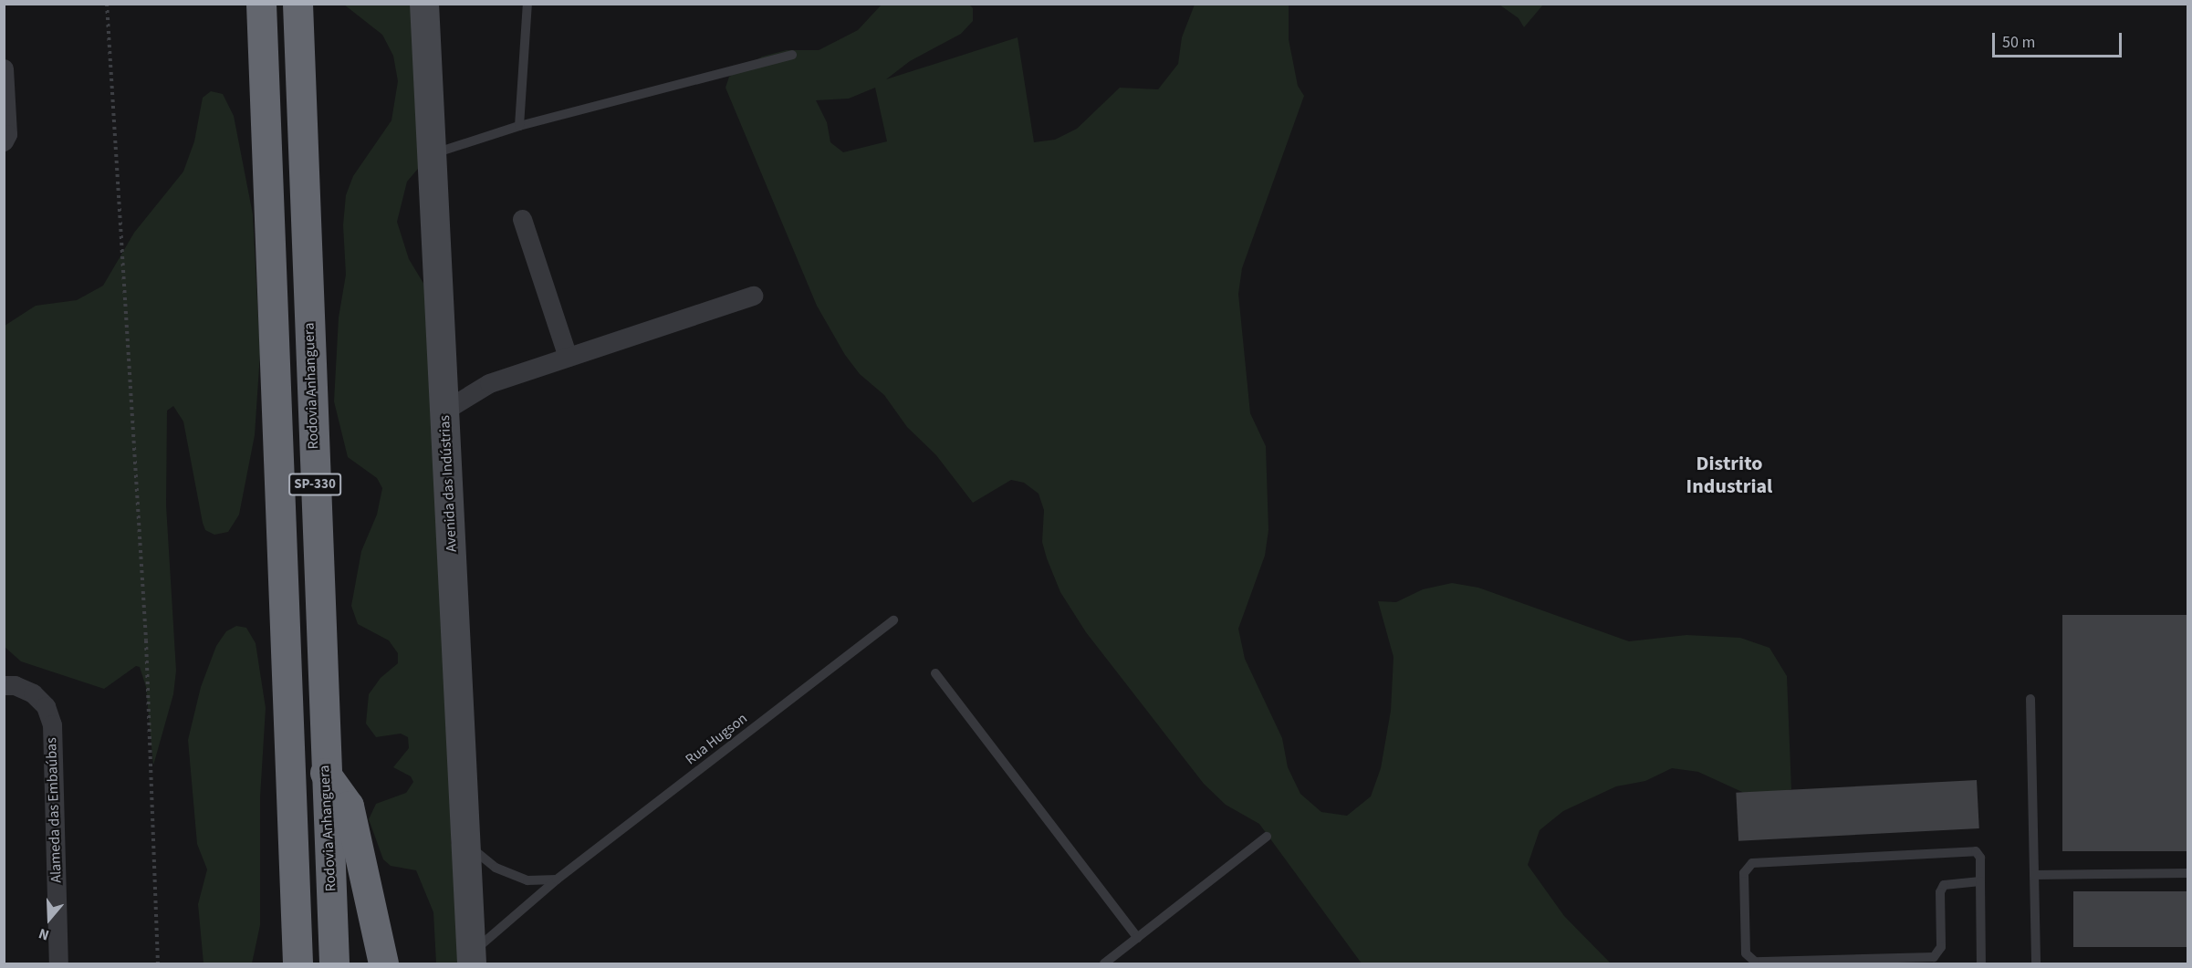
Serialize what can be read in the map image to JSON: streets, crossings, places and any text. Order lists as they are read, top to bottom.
{
  "streets": {
    "highway": ["Rodovia Anhanguera", "SP-330"],
    "street": ["Avenida das Indústrias", "Alameda das Embaúbas"],
    "lane": ["Rua Hugson"]
  },
  "crossings": [
    ["Avenida das Indústrias", "Rua Hugson"]
  ],
  "districts": ["Distrito Industrial"],
  "scale_bar": "50 m",
  "north": "bottom"
}
